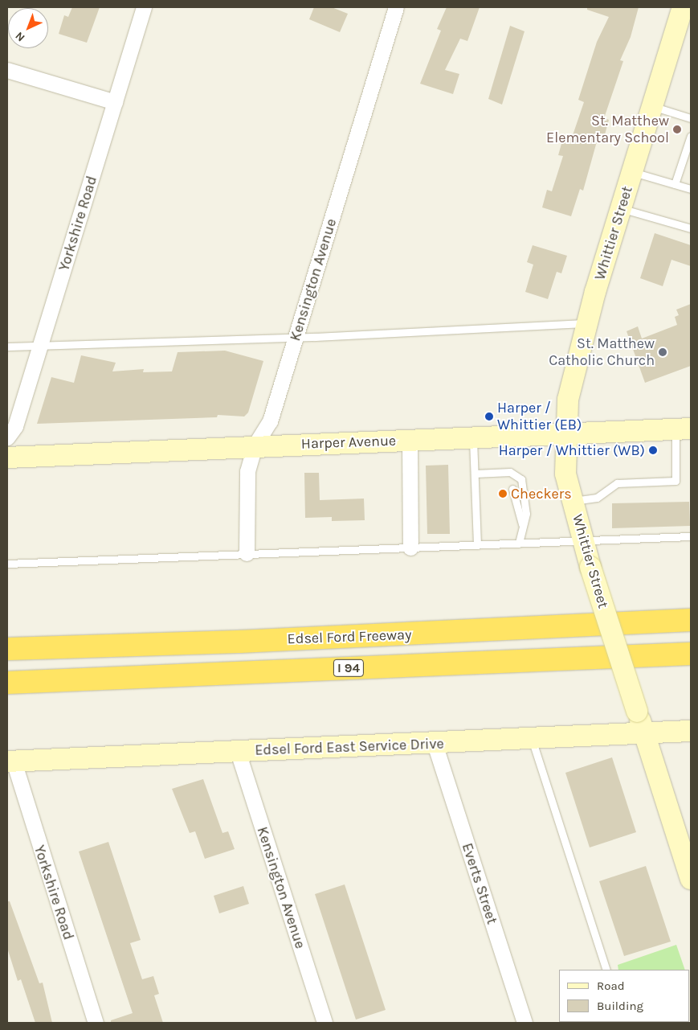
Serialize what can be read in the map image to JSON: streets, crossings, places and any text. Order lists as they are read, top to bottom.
{
  "streets": {
    "highway": ["Edsel Ford Freeway", "I 94"],
    "street": [
      "Yorkshire Road",
      "Whittier Street",
      "Kensington Avenue",
      "Harper Avenue",
      "Edsel Ford East Service Drive",
      "Everts Street"
    ]
  },
  "crossings": [
    ["Yorkshire Road", "Edsel Ford East Service Drive"],
    ["Whittier Street", "Harper Avenue"],
    ["Whittier Street", "Edsel Ford East Service Drive"],
    ["Kensington Avenue", "Harper Avenue"],
    ["Kensington Avenue", "Edsel Ford East Service Drive"],
    ["Edsel Ford East Service Drive", "Everts Street"]
  ],
  "places": [
    "St. Matthew Elementary School",
    "St. Matthew Catholic Church",
    "Harper / Whittier (EB)",
    "Harper / Whittier (WB)",
    "Checkers"
  ],
  "legend": ["Road", "Building"],
  "north": "bottom left"
}
